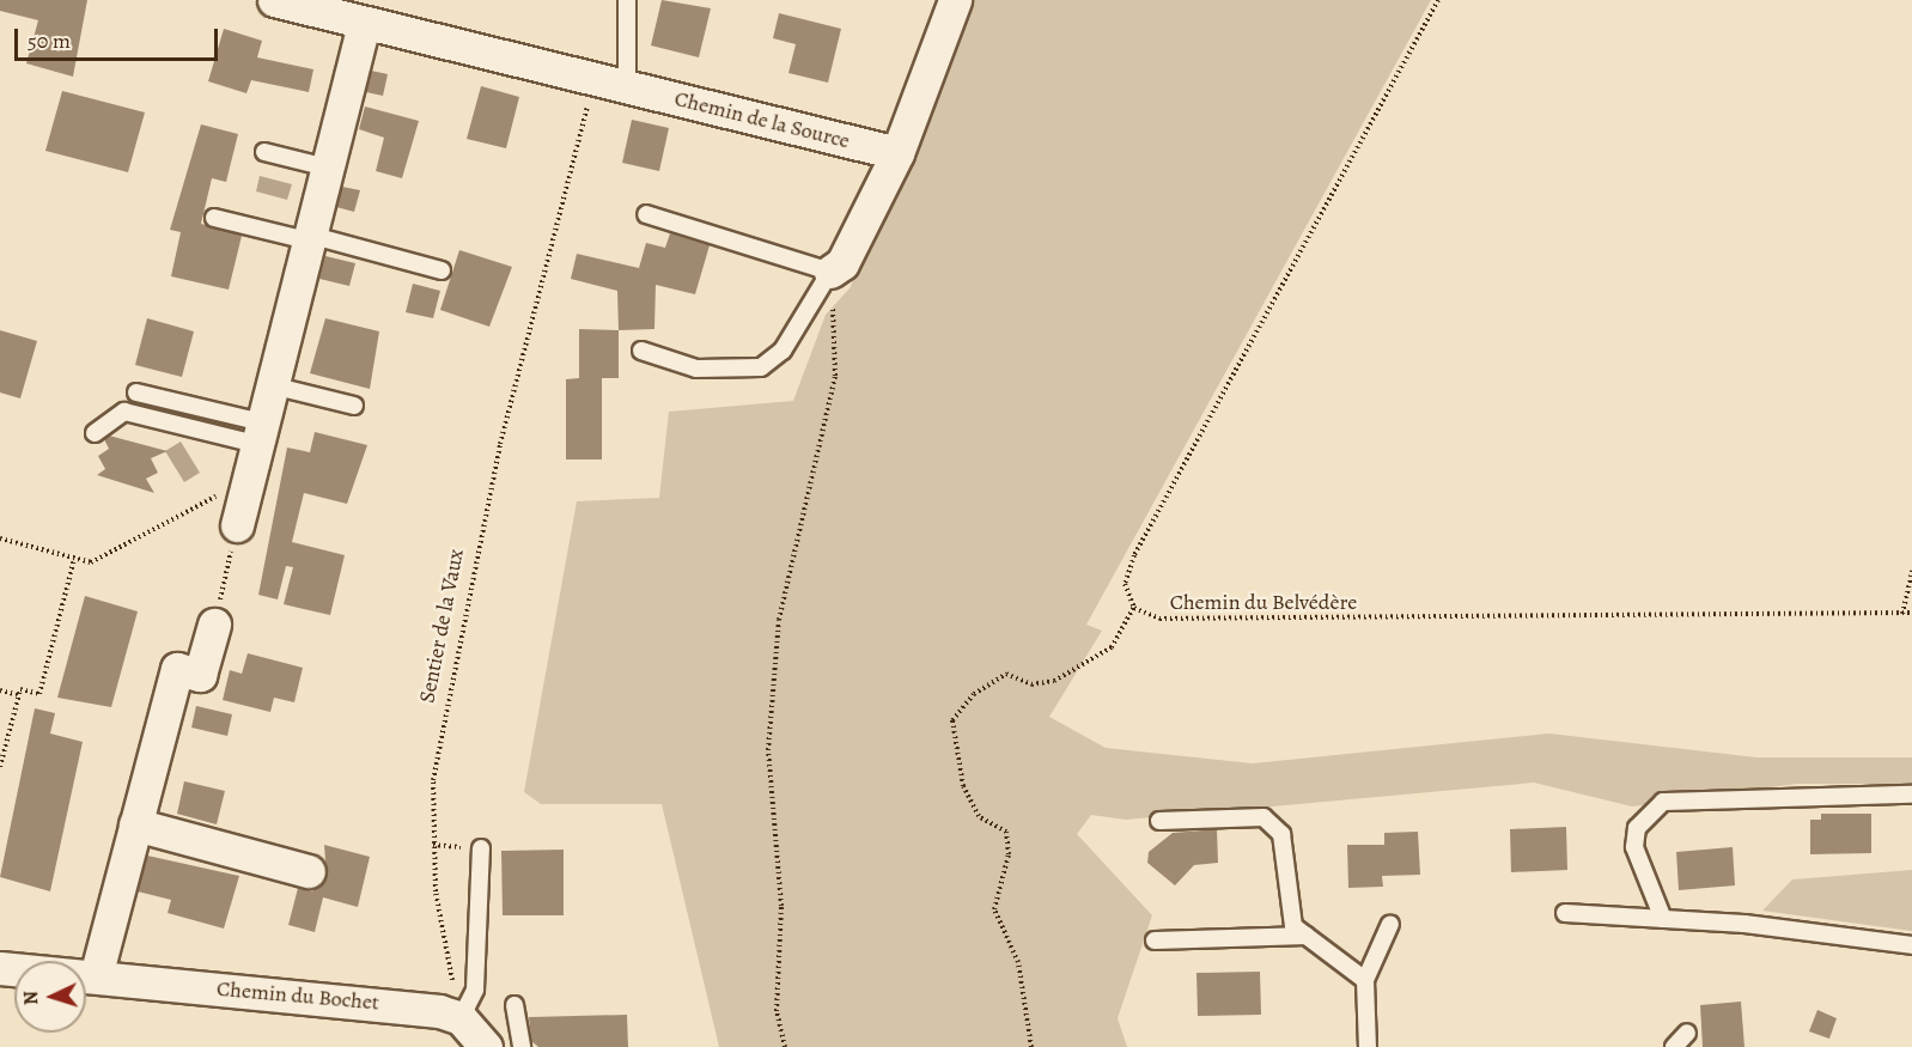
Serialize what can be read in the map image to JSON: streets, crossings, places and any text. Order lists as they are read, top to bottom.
{
  "streets": {
    "street": ["Chemin de la Source", "Chemin du Bochet"],
    "path": ["Chemin du Belvédère", "Sentier de la Vaux"]
  },
  "crossings": [
    ["Chemin de la Source", "Sentier de la Vaux"],
    ["Sentier de la Vaux", "Chemin du Bochet"]
  ],
  "scale_bar": "50 m",
  "north": "left"
}
